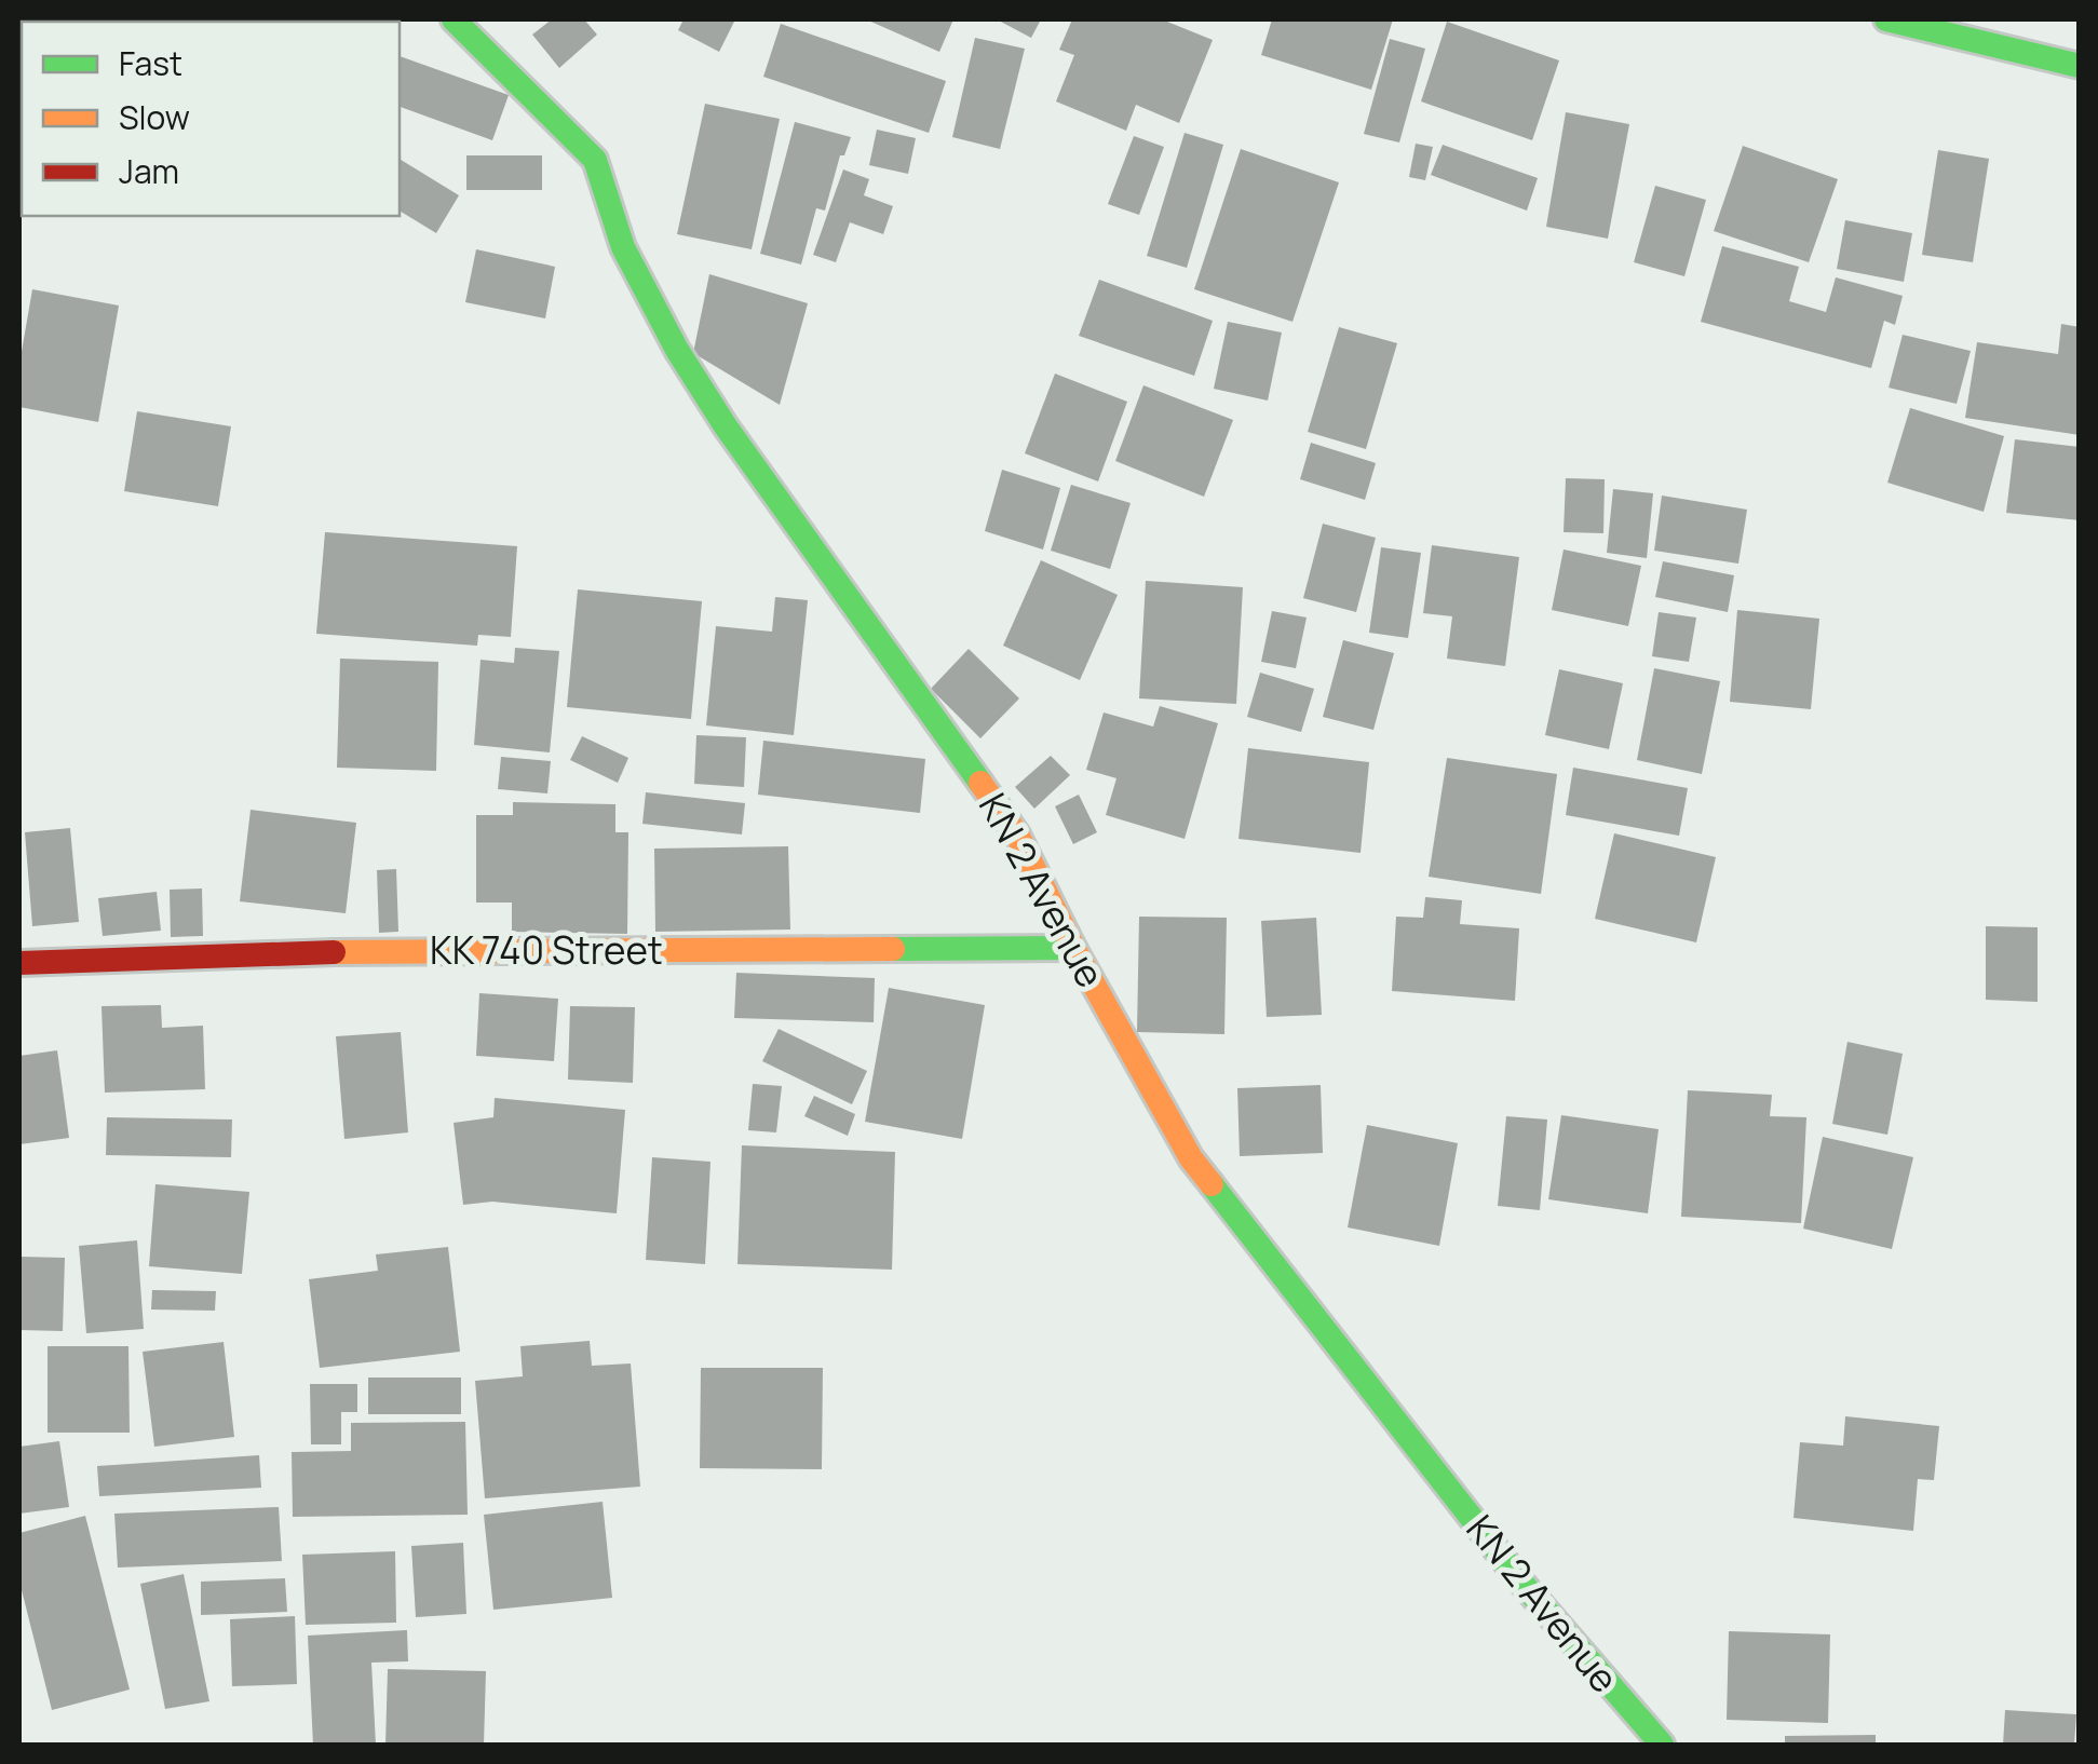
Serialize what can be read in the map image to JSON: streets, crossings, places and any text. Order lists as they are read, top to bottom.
{
  "streets": {
    "street": ["KN 2 Avenue", "KK 740 Street"]
  },
  "crossings": [
    ["KN 2 Avenue", "KK 740 Street"]
  ],
  "legend": ["Fast", "Slow", "Jam"]
}
